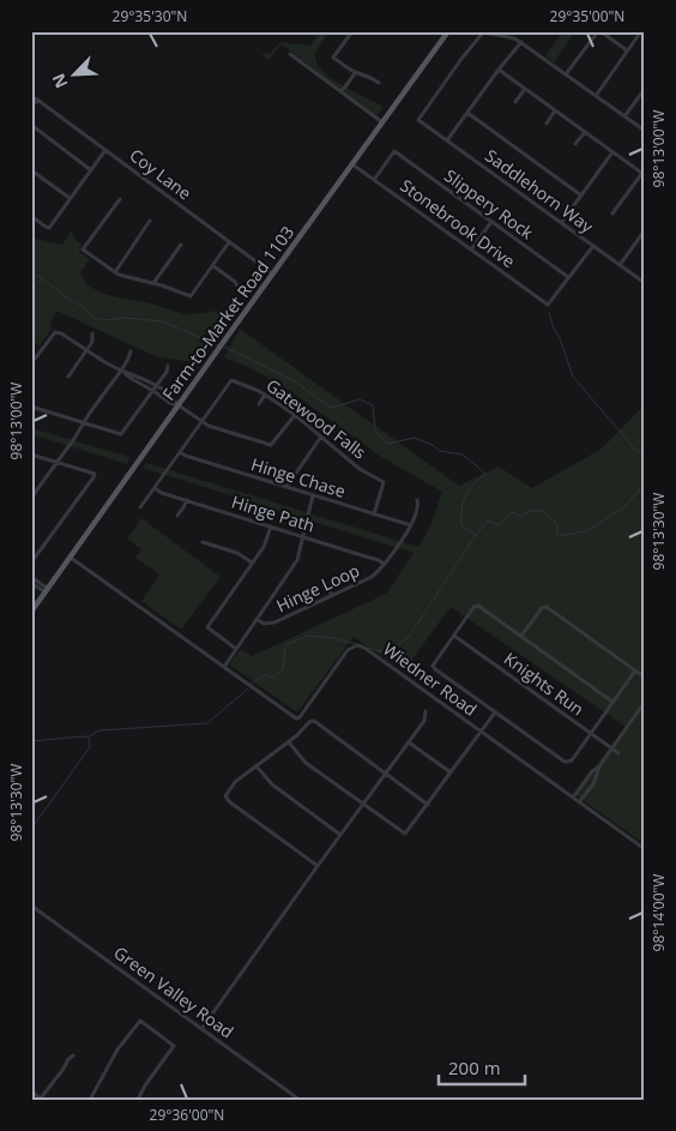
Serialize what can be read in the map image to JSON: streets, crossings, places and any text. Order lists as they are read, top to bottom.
{
  "streets": {
    "main road": ["Farm-to-Market Road 1103"],
    "street": [
      "Coy Lane",
      "Saddlehorn Way",
      "Slippery Rock",
      "Stonebrook Drive",
      "Gatewood Falls",
      "Hinge Chase",
      "Hinge Path",
      "Hinge Loop",
      "Wiedner Road",
      "Knights Run",
      "Green Valley Road"
    ]
  },
  "crossings": [
    ["Coy Lane", "Farm-to-Market Road 1103"],
    ["Slippery Rock", "Stonebrook Drive"],
    ["Stonebrook Drive", "Farm-to-Market Road 1103"],
    ["Farm-to-Market Road 1103", "Wiedner Road"],
    ["Gatewood Falls", "Hinge Chase"],
    ["Hinge Chase", "Hinge Loop"],
    ["Hinge Path", "Hinge Loop"]
  ],
  "scale_bar": "200 m",
  "north": "bottom left",
  "coordinates": [
    "29°35'30\"N",
    "29°35'00\"N",
    "98°13'00\"W",
    "98°13'30\"W",
    "98°14'00\"W",
    "29°36'00\"N"
  ]
}
